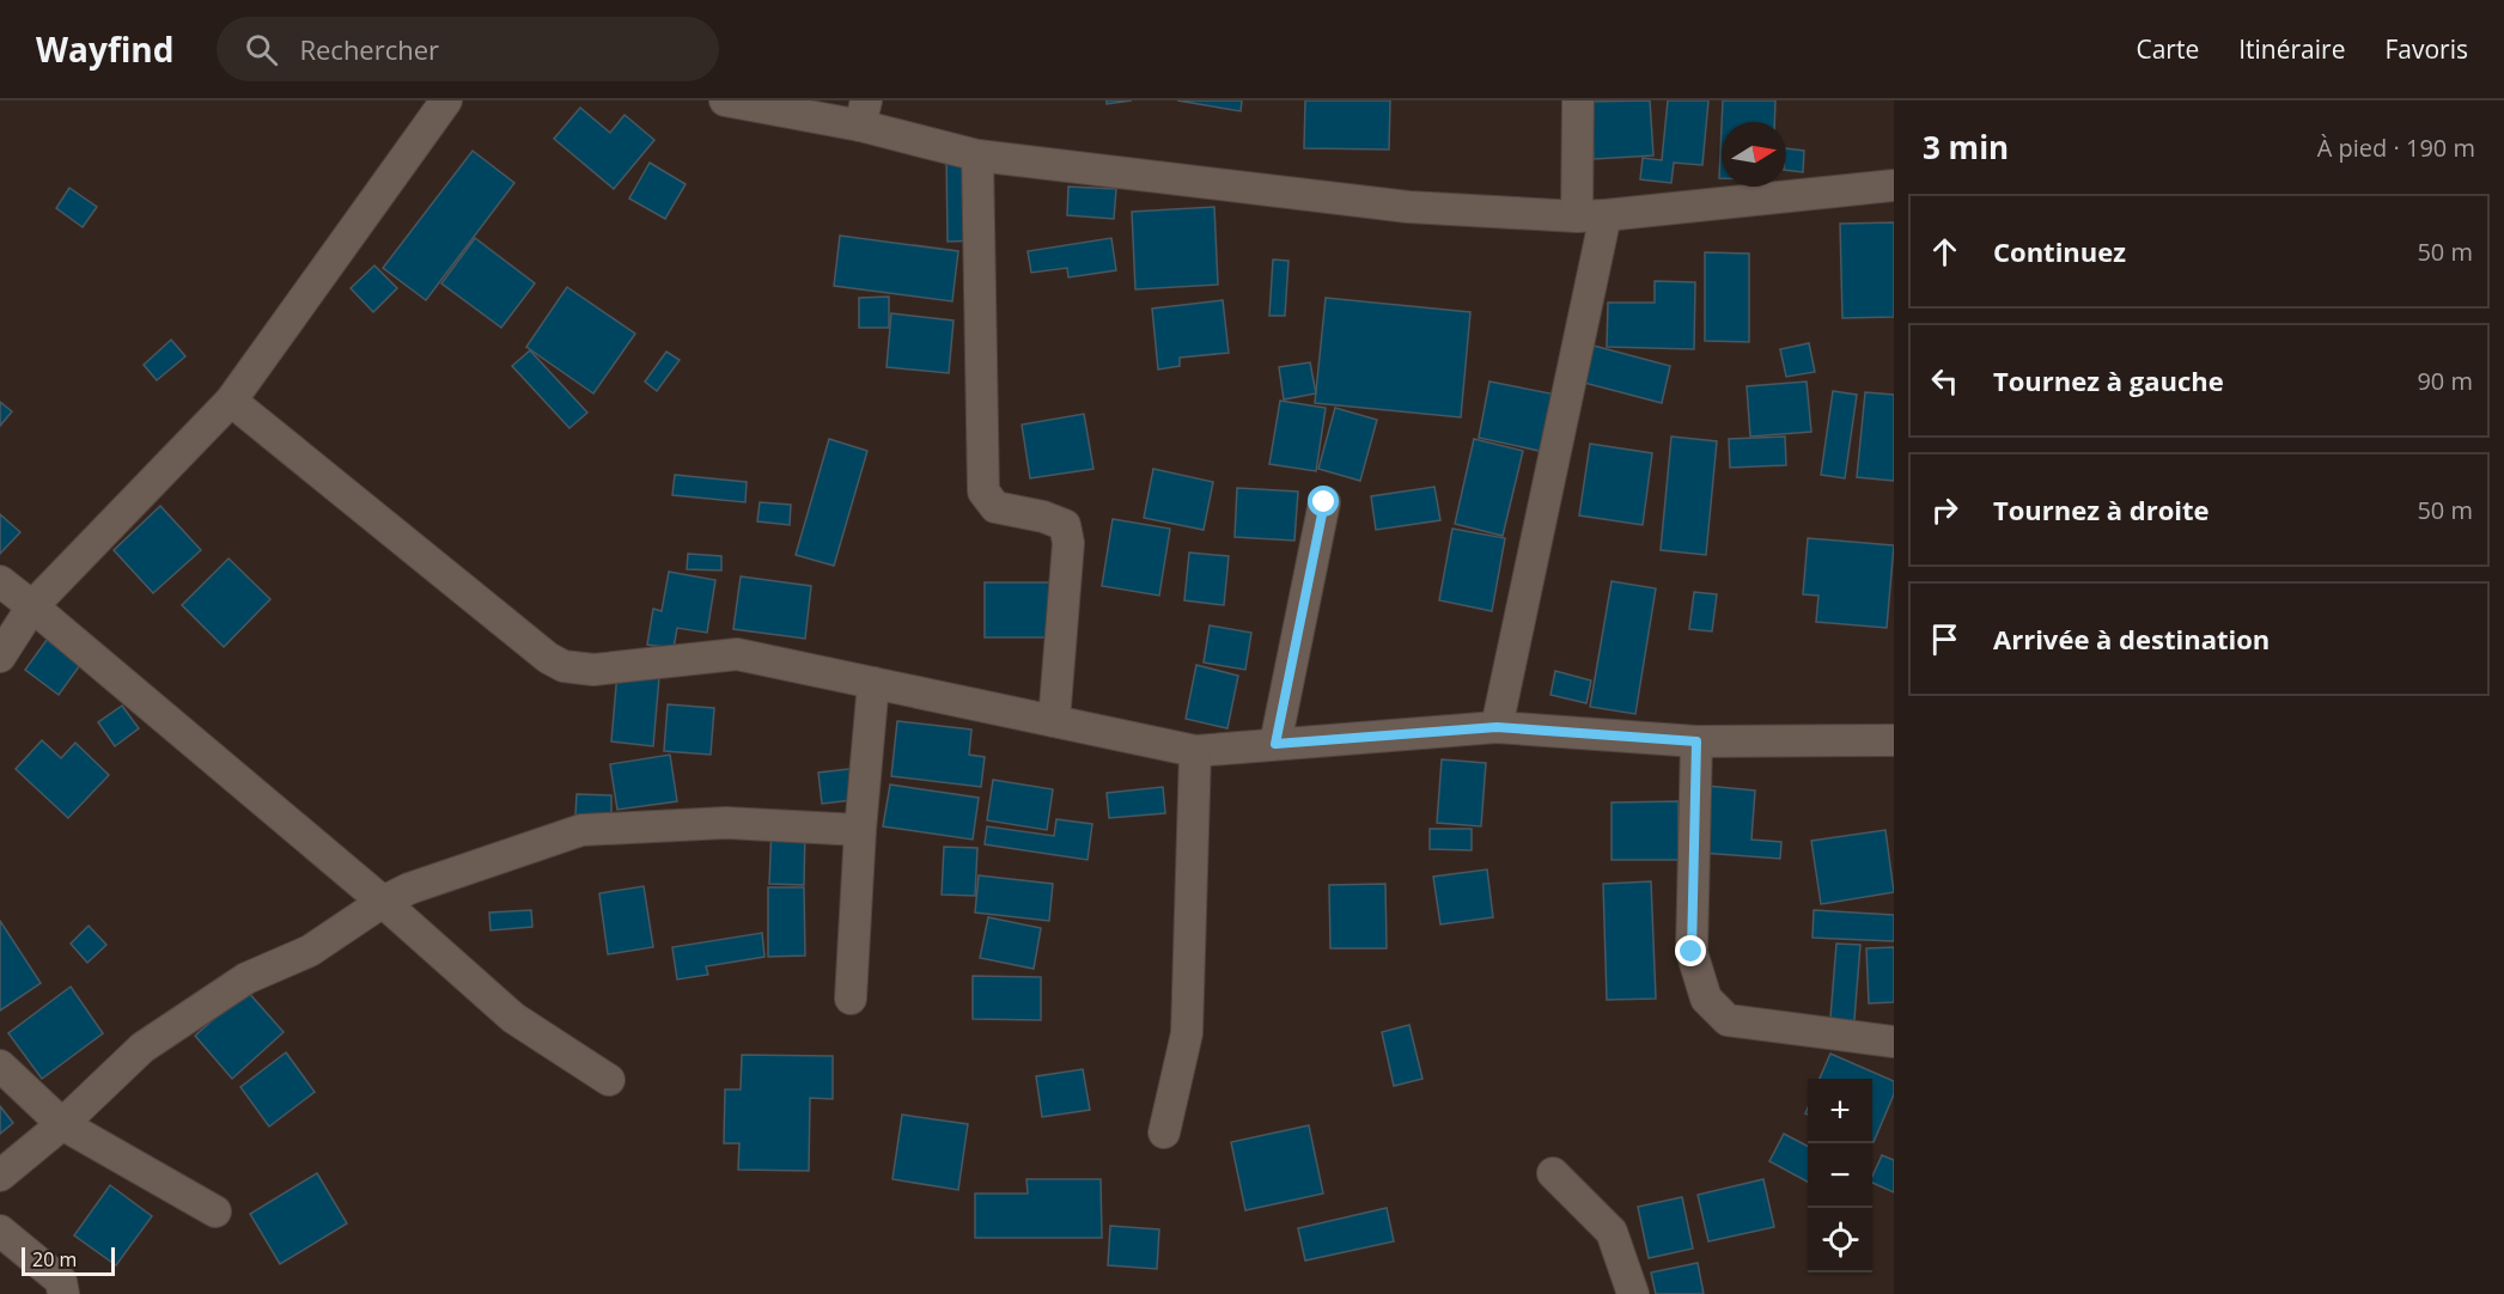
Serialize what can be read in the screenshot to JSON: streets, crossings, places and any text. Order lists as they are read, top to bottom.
{
  "scale_bar": "20 m",
  "north": "right",
  "page": {
    "header": "Wayfind",
    "search": "Rechercher",
    "nav": ["Carte", "Itinéraire", "Favoris"],
    "heading": ["3 min", "À pied · 190 m"],
    "list": [
      ["Continuez", "50 m"],
      ["Tournez à gauche", "90 m"],
      ["Tournez à droite", "50 m"],
      "Arrivée à destination"
    ],
    "map_buttons": ["+", "−"],
    "scale": "20 m"
  }
}
